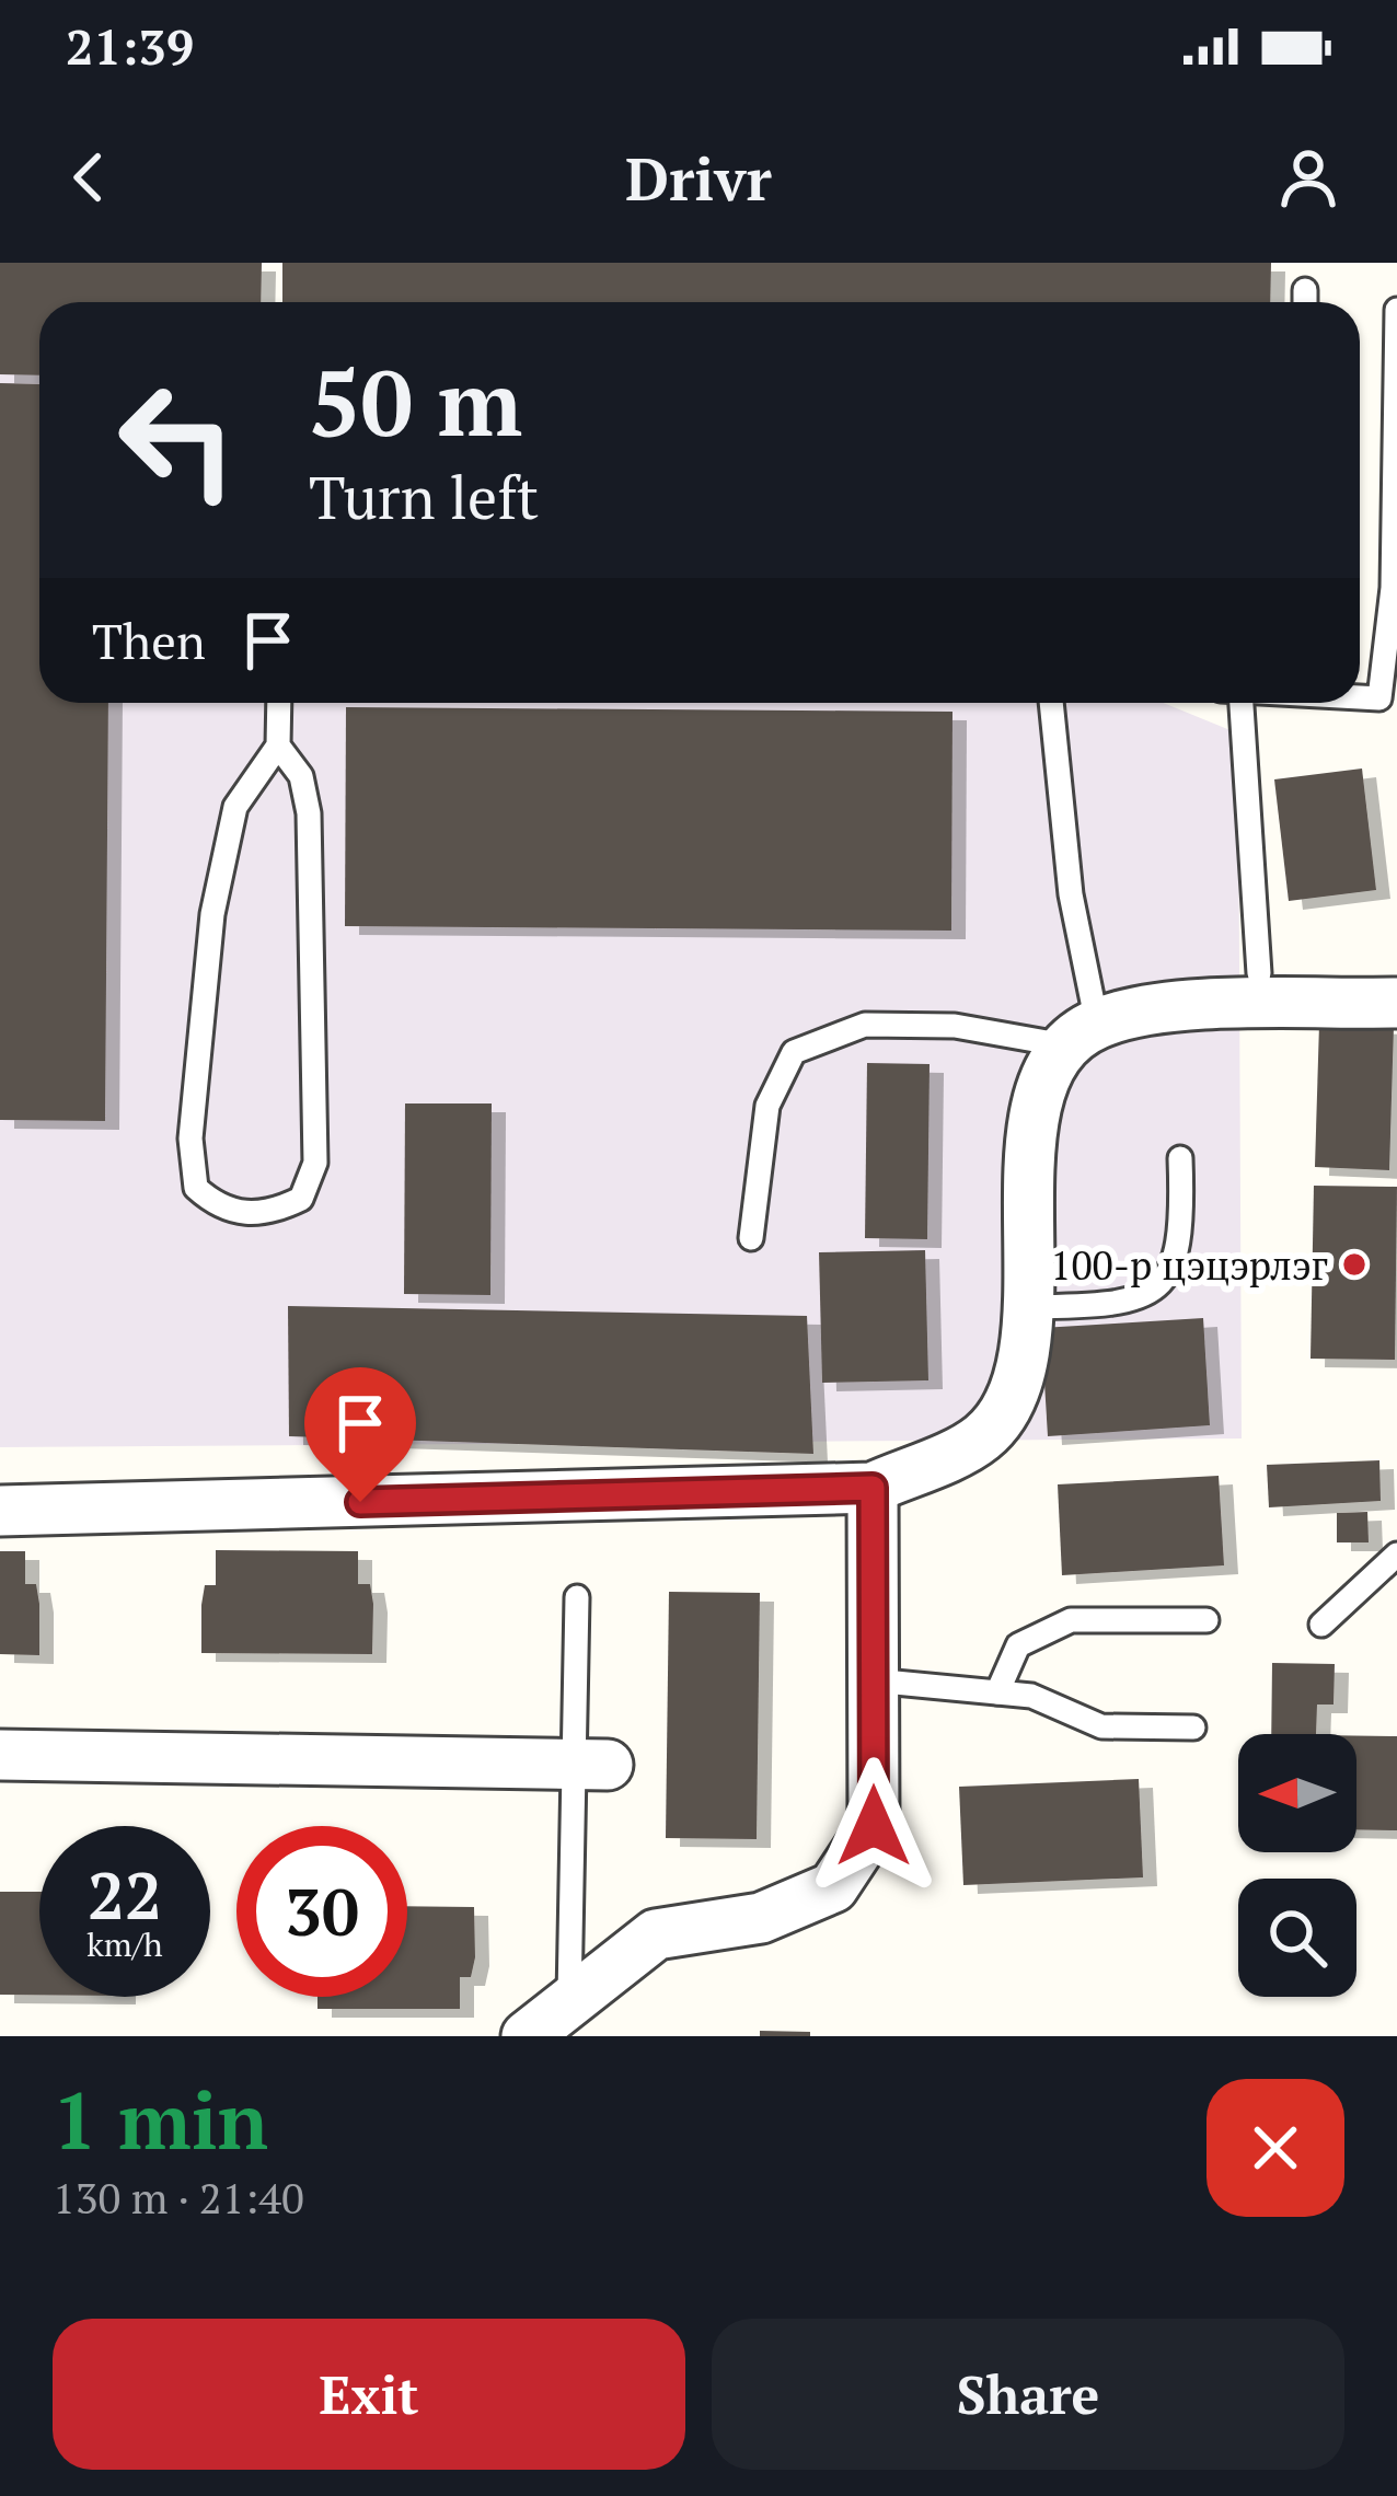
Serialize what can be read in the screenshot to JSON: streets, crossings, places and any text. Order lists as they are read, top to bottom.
{
  "places": ["100-р цэцэрлэг"],
  "north": "left",
  "page": {
    "status": "21:39",
    "header": "Drivr",
    "turn": ["50 m", "Turn left"],
    "then": "Then",
    "speed": "22 km/h",
    "limit": "30",
    "heading": ["1 min", "130 m · 21:40"],
    "buttons": ["Exit", "Share"]
  }
}
